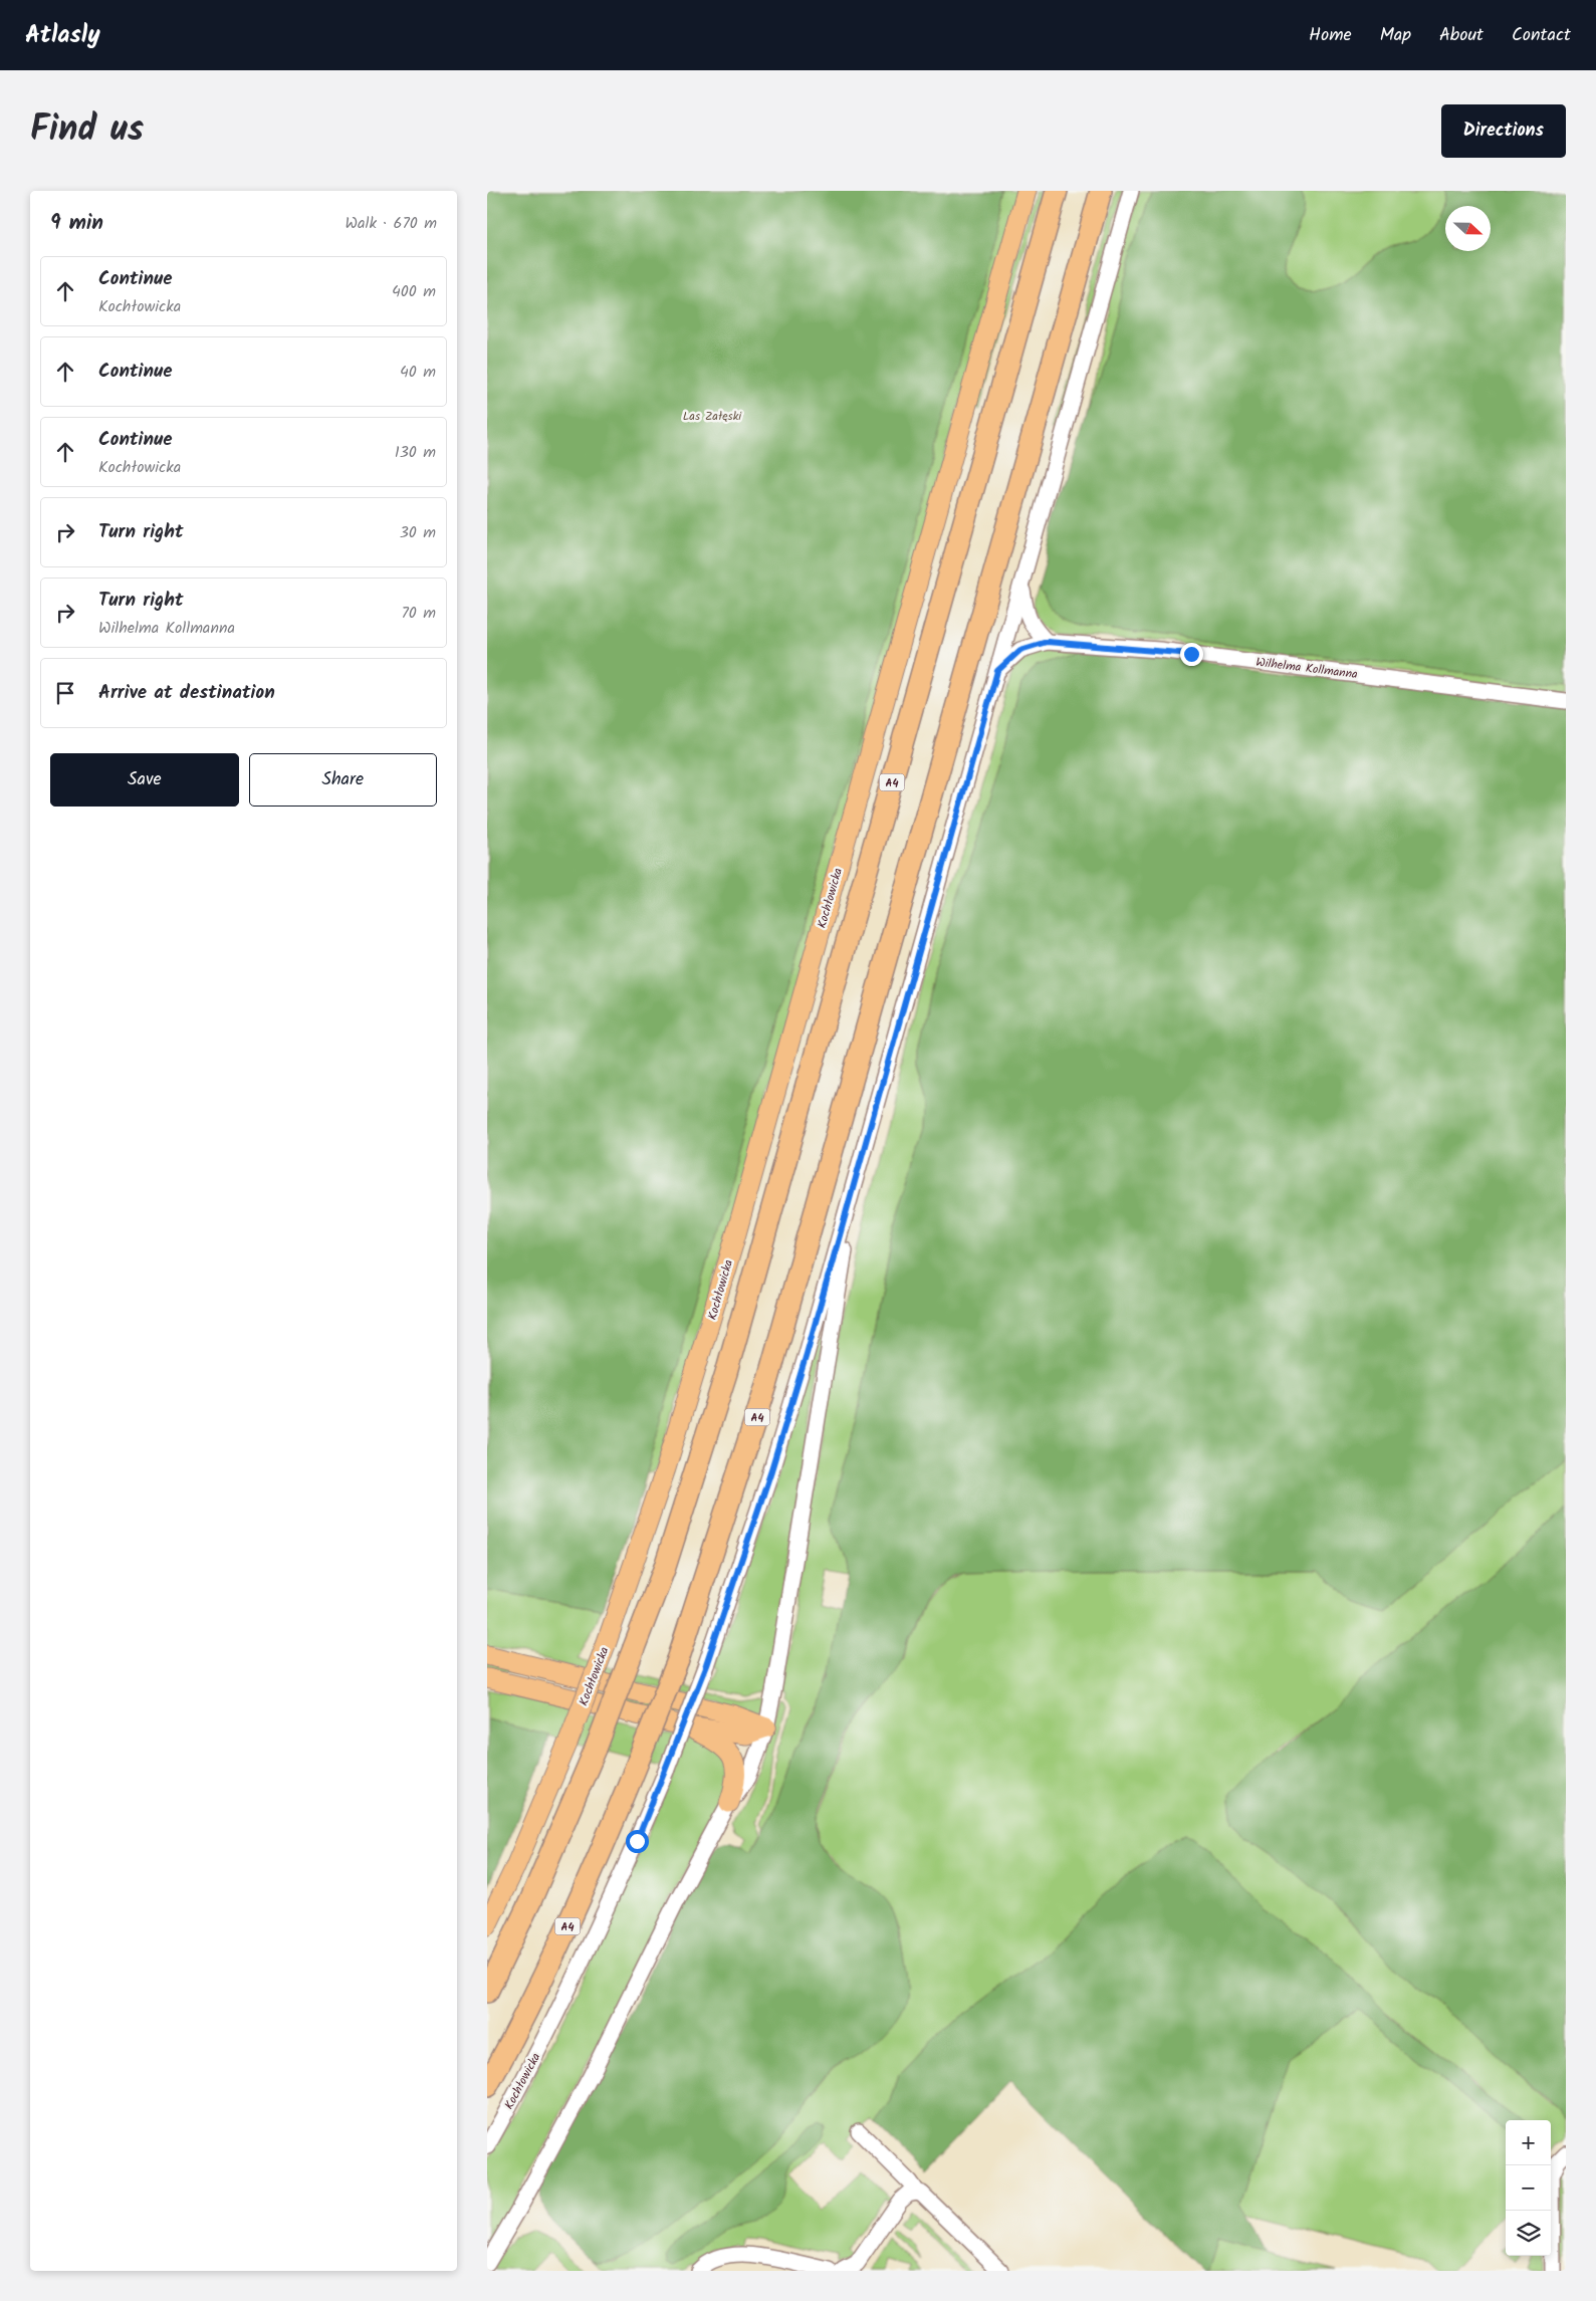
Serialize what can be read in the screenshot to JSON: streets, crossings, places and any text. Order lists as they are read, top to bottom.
{
  "streets": {
    "highway": ["A4"],
    "main road": ["Kochłowicka"],
    "street": ["Wilhelma Kollmanna"]
  },
  "parks": ["Las Załęski"],
  "north": "right",
  "page": {
    "header": "Atlasly",
    "nav": [
      "Home",
      "Map",
      "About",
      "Contact"
    ],
    "title": "Find us",
    "buttons": [
      "Directions",
      ["Save", "Share"]
    ],
    "heading": ["9 min", "Walk · 670 m"],
    "list": [
      ["Continue", "Kochłowicka", "400 m"],
      ["Continue", "40 m"],
      ["Continue", "Kochłowicka", "130 m"],
      ["Turn right", "30 m"],
      ["Turn right", "Wilhelma Kollmanna", "70 m"],
      "Arrive at destination"
    ],
    "map_buttons": ["+", "−"]
  }
}
